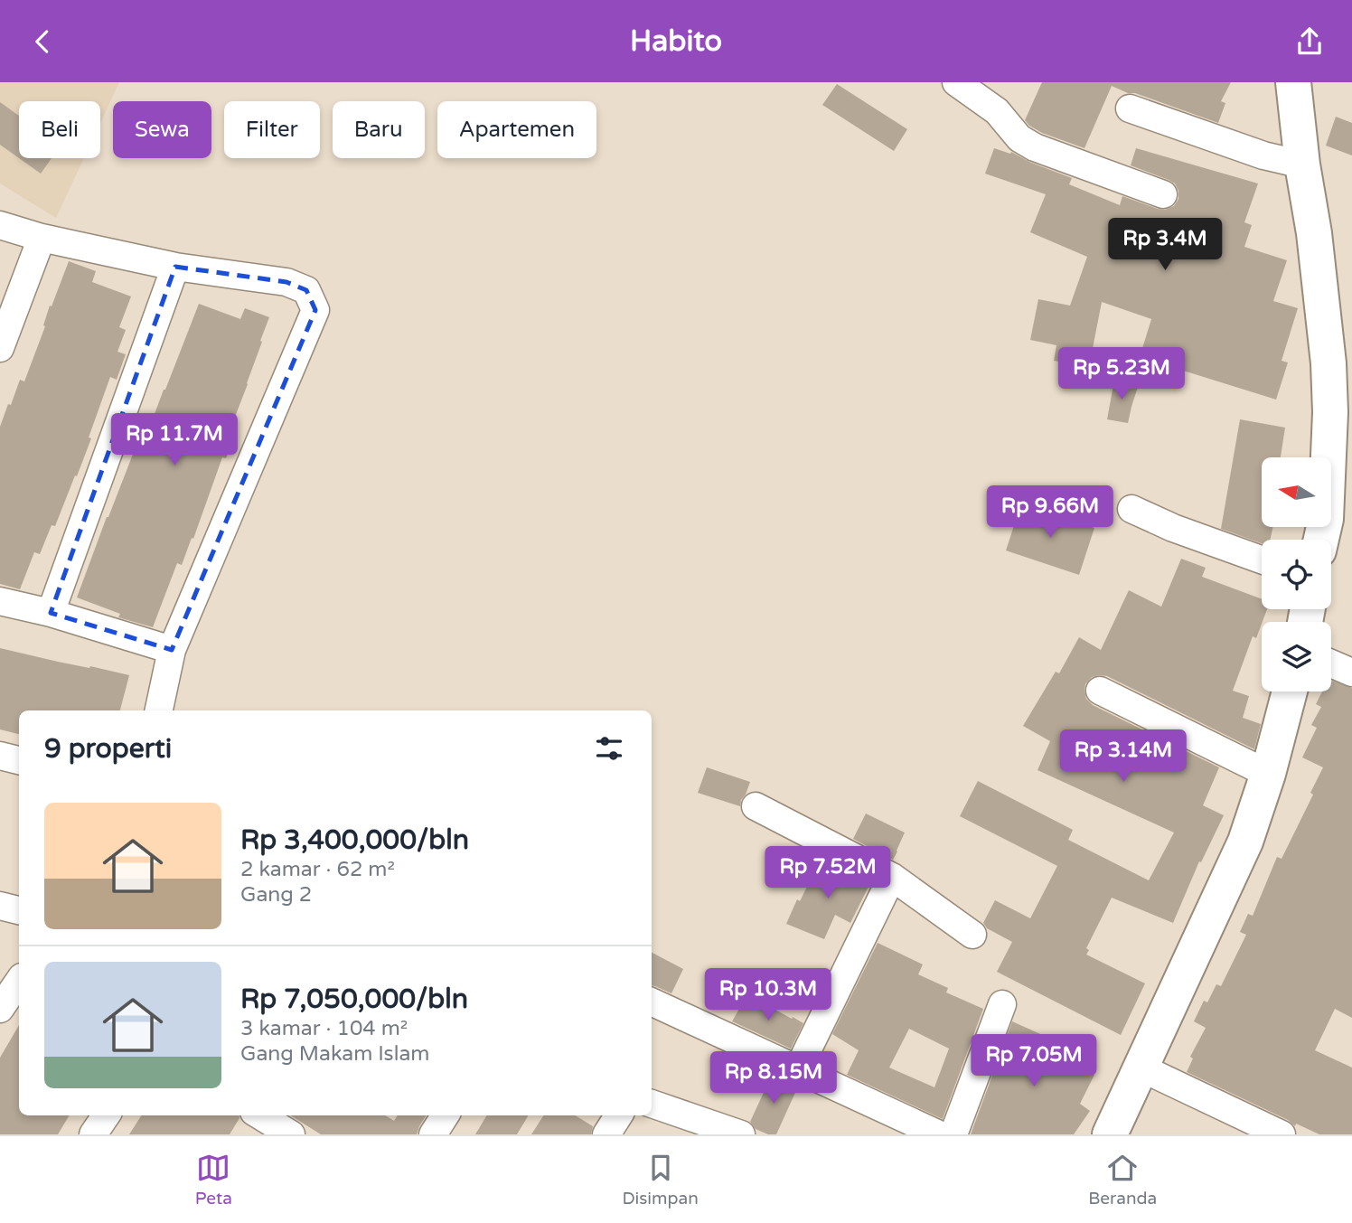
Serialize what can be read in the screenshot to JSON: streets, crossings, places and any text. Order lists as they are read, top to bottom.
{
  "north": "left",
  "page": {
    "header": "Habito",
    "chip": [
      "Beli",
      "Sewa",
      "Filter",
      "Baru",
      "Apartemen"
    ],
    "price": [
      "Rp 3.4M",
      "Rp 5.23M",
      "Rp 11.7M",
      "Rp 9.66M",
      "Rp 3.14M",
      "Rp 7.52M",
      "Rp 10.3M",
      "Rp 7.05M",
      "Rp 8.15M"
    ],
    "heading": "9 properti",
    "list": [
      {
        "name": "Rp 3,400,000/bln",
        "note": "2 kamar · 62 m² · Gang 2"
      },
      {
        "name": "Rp 7,050,000/bln",
        "note": "3 kamar · 104 m² · Gang Makam Islam"
      }
    ],
    "tabs": ["Peta", "Disimpan", "Beranda"]
  }
}
